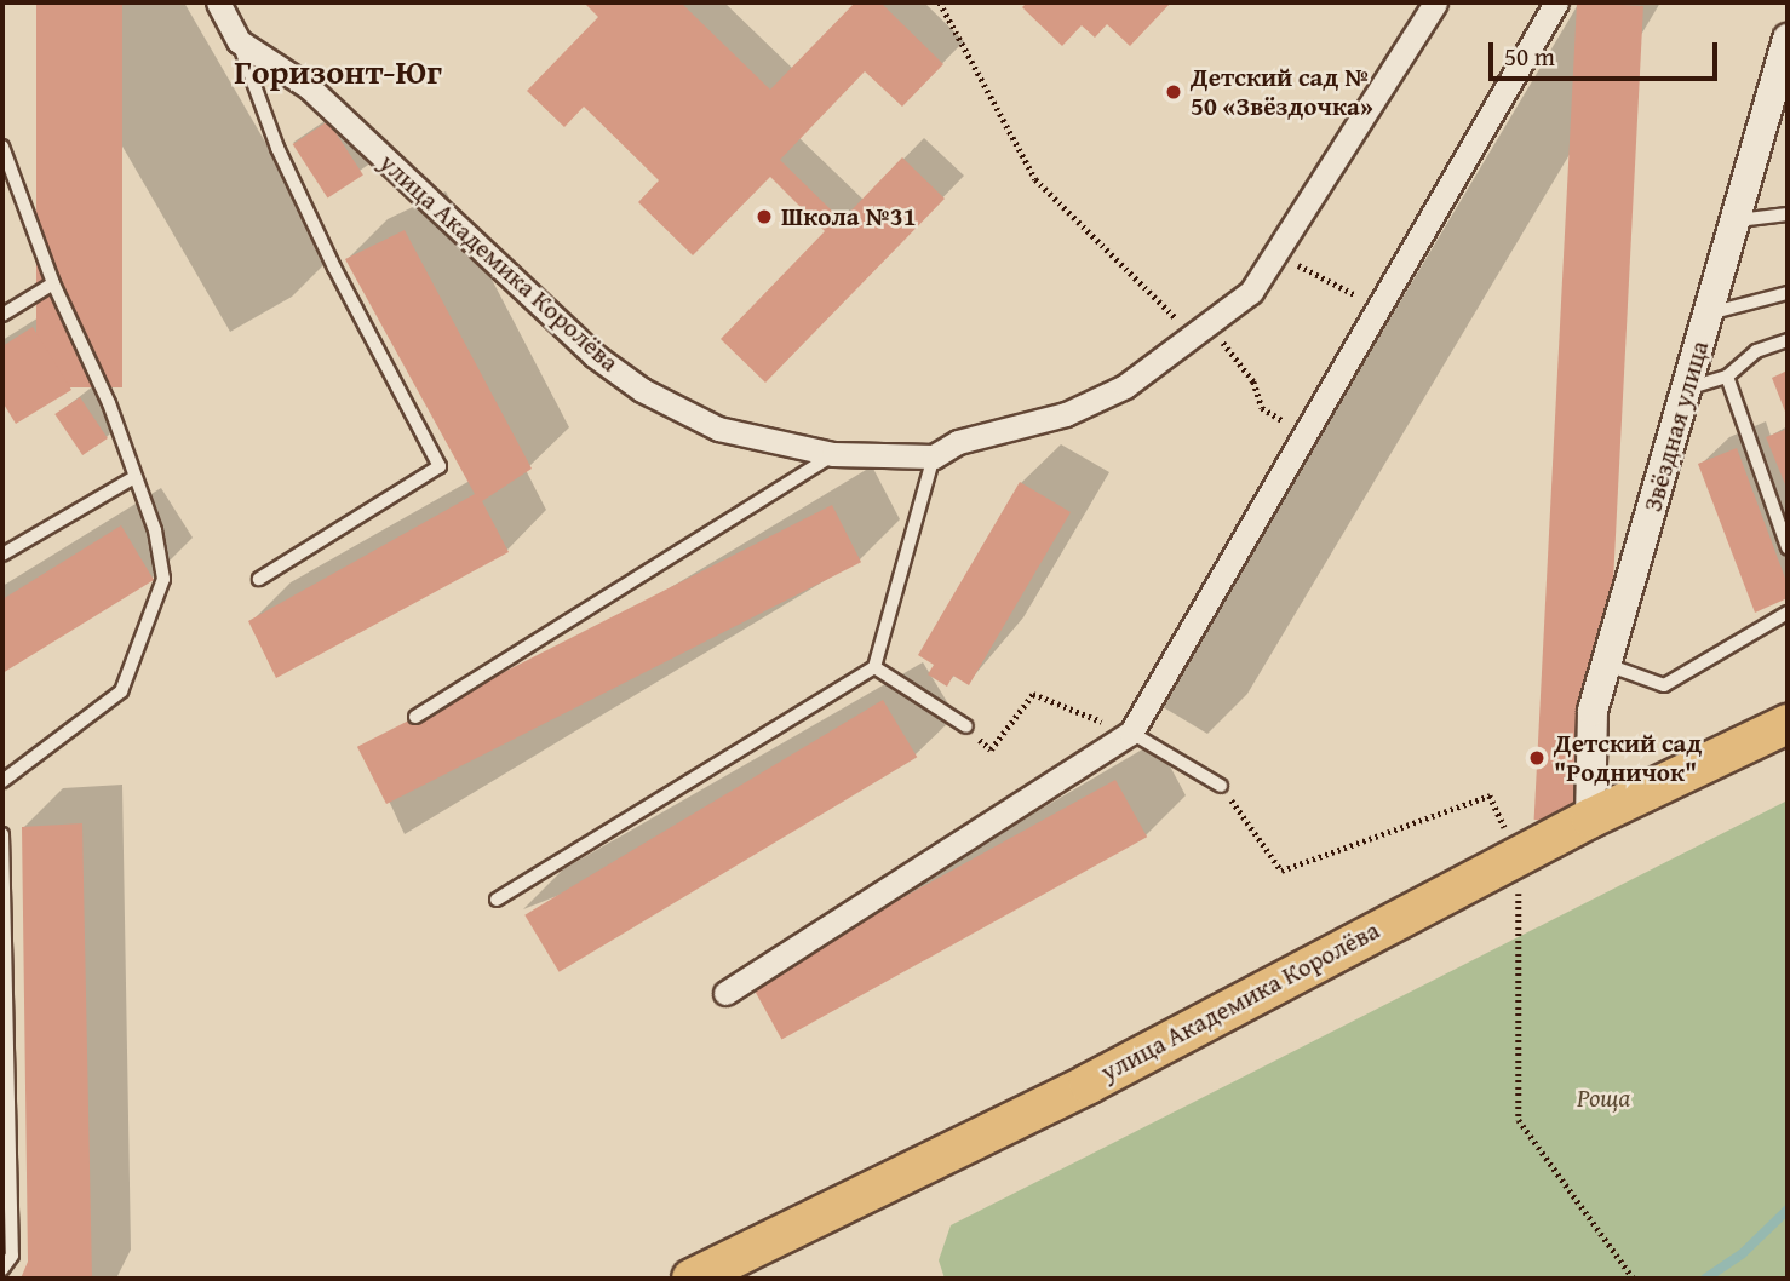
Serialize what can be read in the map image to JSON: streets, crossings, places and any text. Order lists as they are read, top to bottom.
{
  "streets": {
    "main road": ["улица Академика Королёва"],
    "street": ["Звёздная улица"]
  },
  "crossings": [
    ["улица Академика Королёва", "Звёздная улица"]
  ],
  "districts": ["Горизонт-Юг"],
  "parks": ["Роща"],
  "places": ["Детский сад № 50 «Звёздочка»", "Школа №31", "Детский сад \"Родничок\""],
  "scale_bar": "50 m"
}
